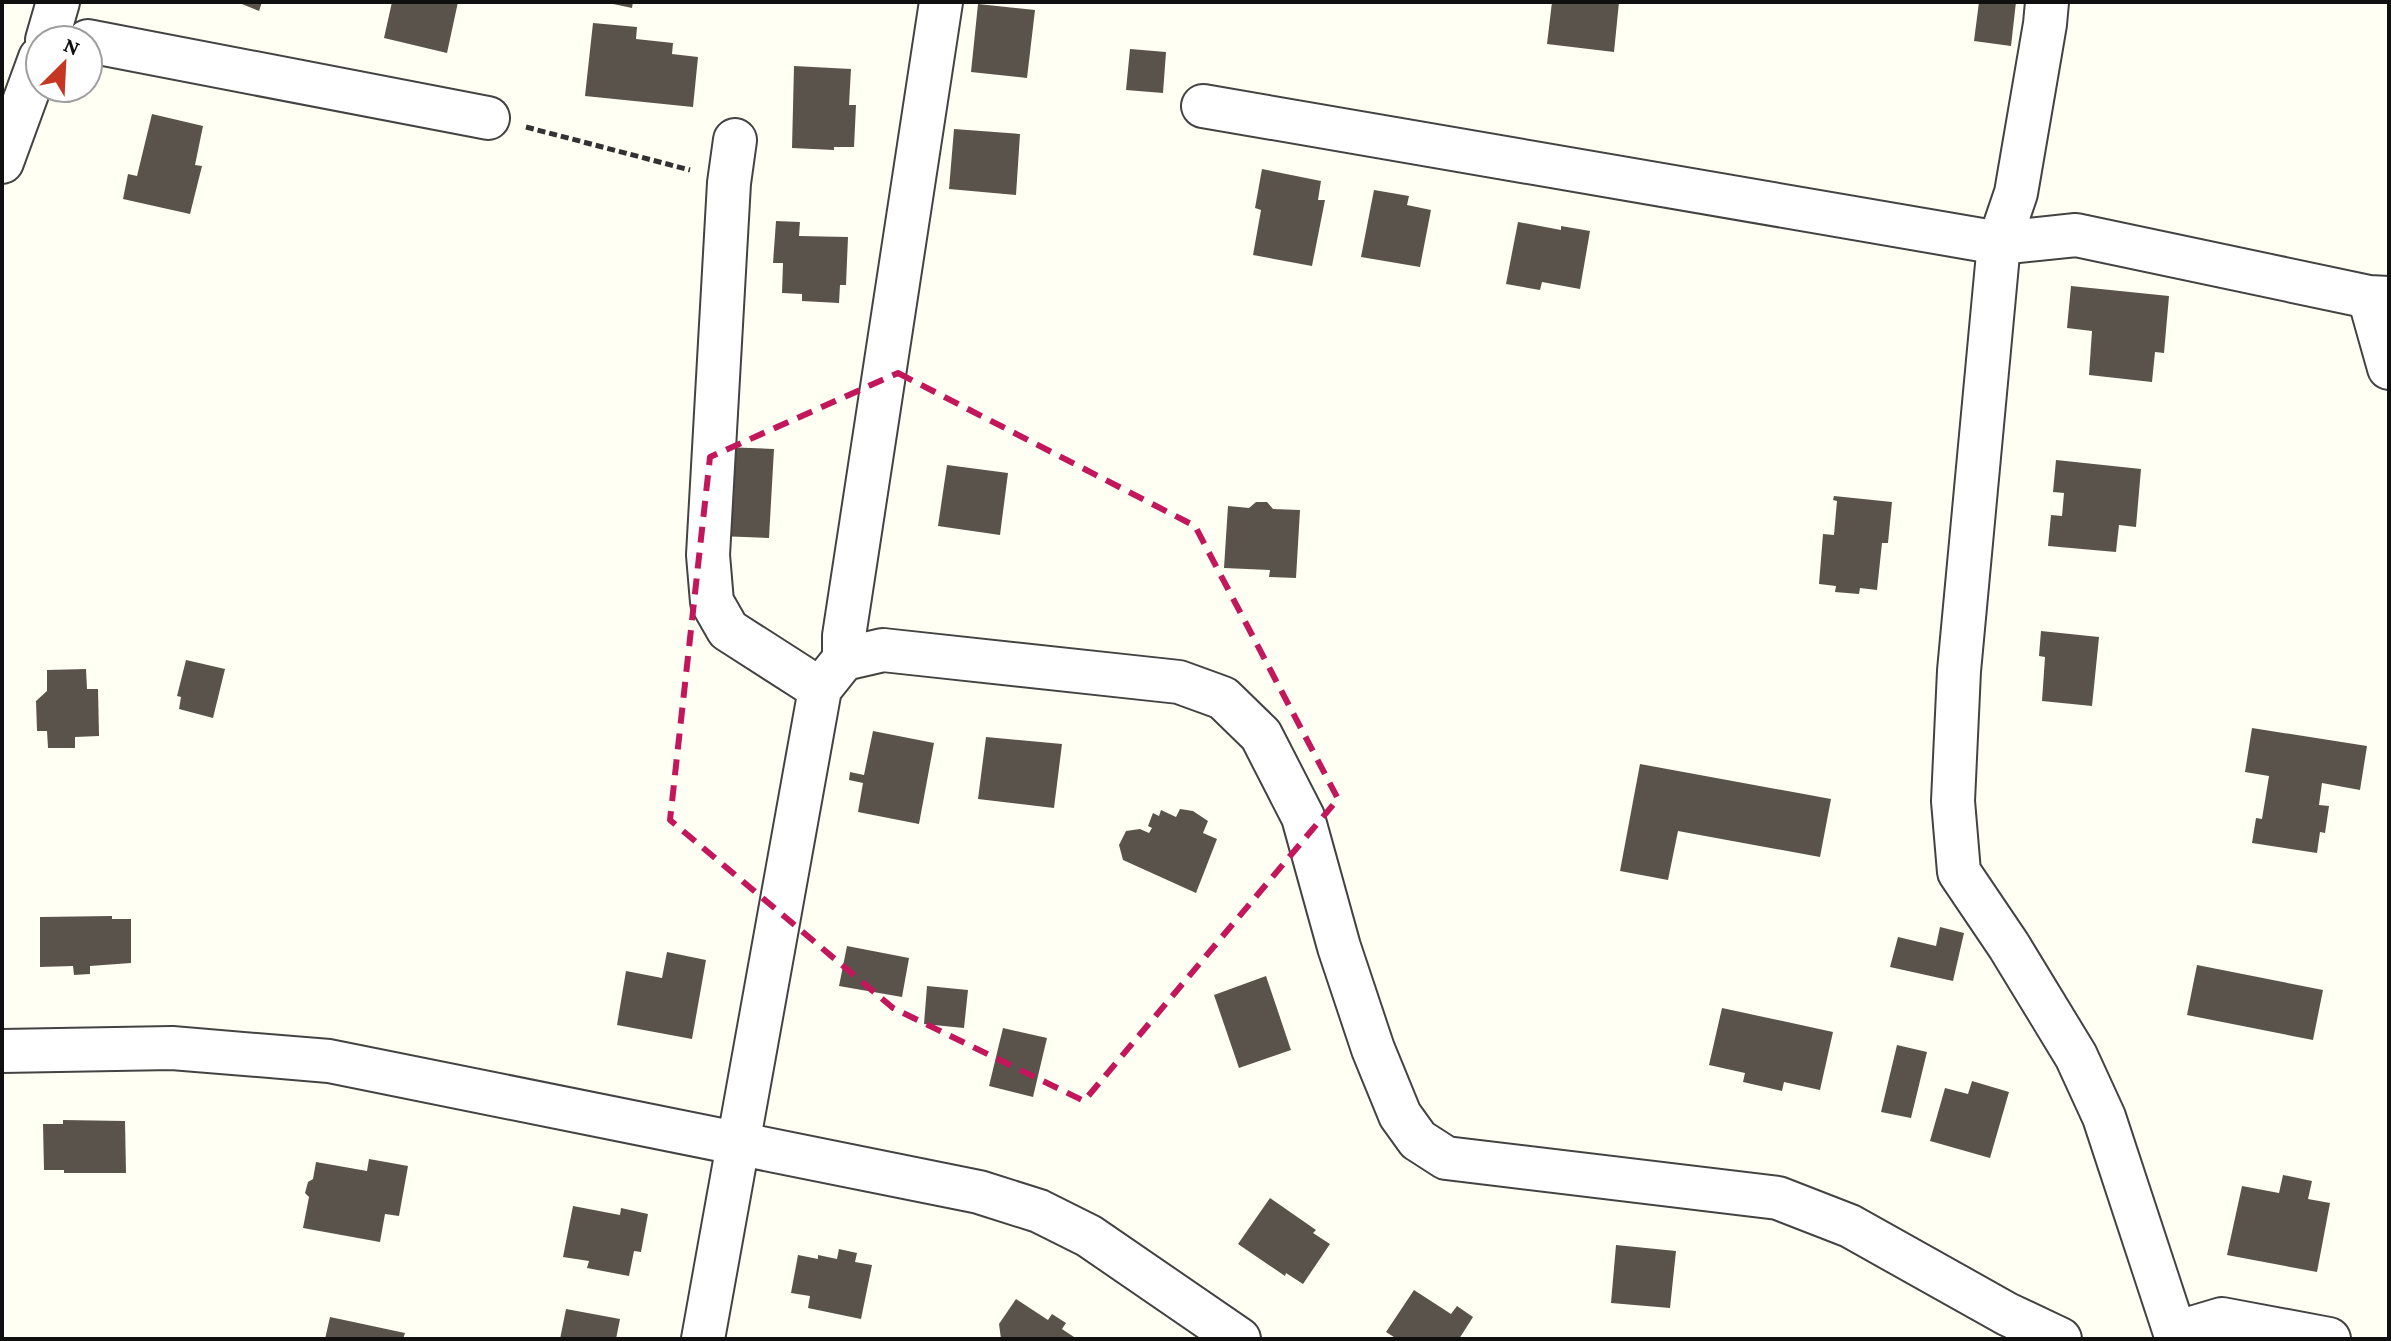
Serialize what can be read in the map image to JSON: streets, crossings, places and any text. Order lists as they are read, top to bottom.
{
  "north": "top right"
}
